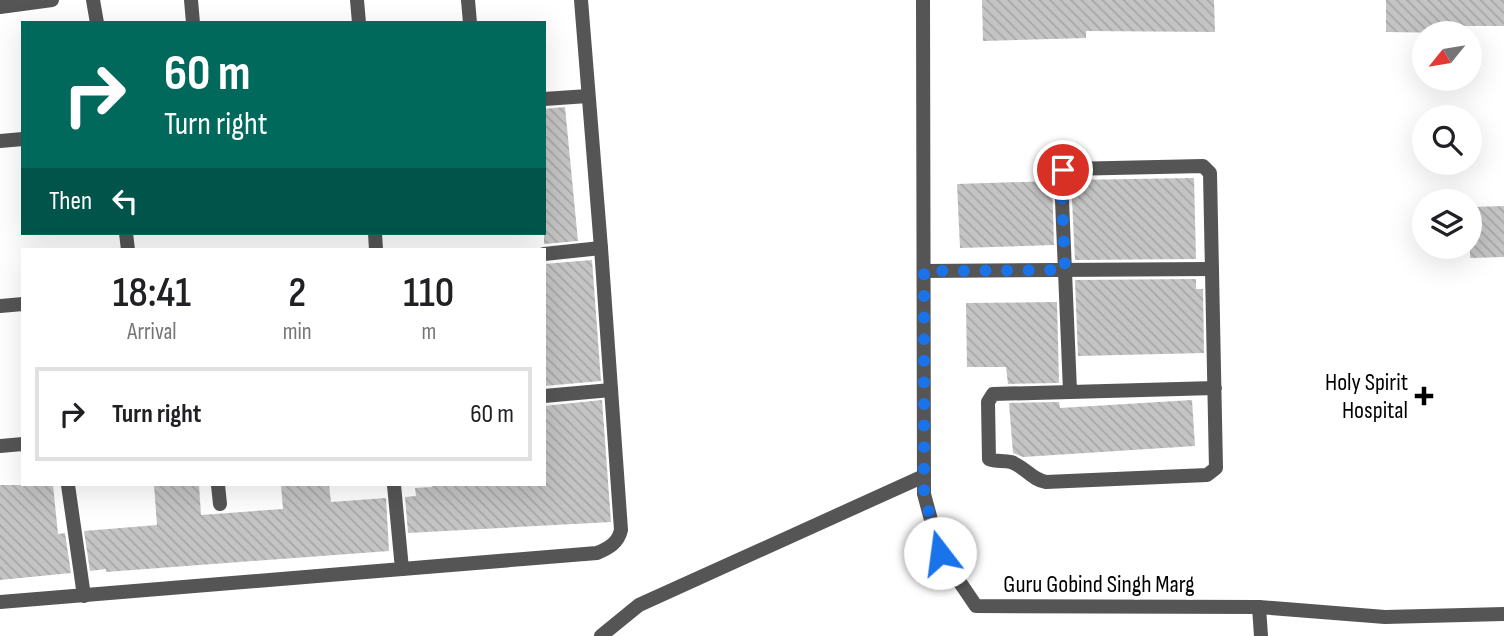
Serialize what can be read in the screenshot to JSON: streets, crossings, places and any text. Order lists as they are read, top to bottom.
{
  "streets": {
    "street": ["Guru Gobind Singh Marg"]
  },
  "places": {
    "health": ["Holy Spirit Hospital"]
  },
  "north": "bottom left",
  "page": {
    "turn": ["60 m", "Turn right"],
    "then": "Then",
    "eta": [
      "18:41",
      "Arrival",
      "2",
      "min",
      "110",
      "m"
    ],
    "list": [
      {
        "name": "Turn right",
        "value": "60 m"
      }
    ]
  }
}
